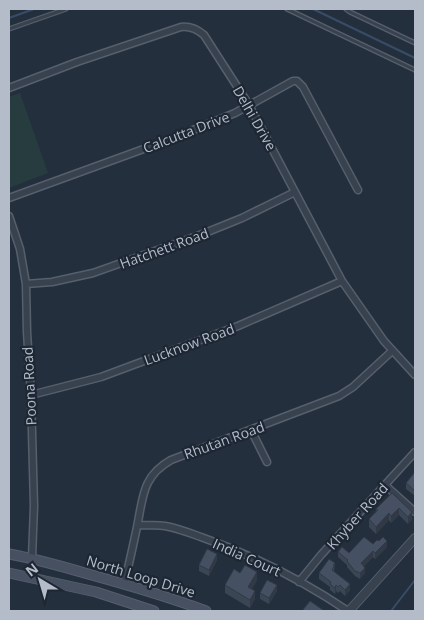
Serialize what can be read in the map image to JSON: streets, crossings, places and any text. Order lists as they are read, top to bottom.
{
  "streets": {
    "main road": ["North Loop Drive"],
    "street": [
      "Delhi Drive",
      "Calcutta Drive",
      "Hatchett Road",
      "Lucknow Road",
      "Poona Road",
      "Rhutan Road",
      "Khyber Road",
      "India Court"
    ]
  },
  "crossings": [
    ["Delhi Drive", "Calcutta Drive"],
    ["Delhi Drive", "Hatchett Road"],
    ["Delhi Drive", "Lucknow Road"],
    ["Delhi Drive", "Rhutan Road"],
    ["Hatchett Road", "Poona Road"],
    ["Lucknow Road", "Poona Road"],
    ["Poona Road", "North Loop Drive"],
    ["Rhutan Road", "India Court"],
    ["Rhutan Road", "North Loop Drive"],
    ["Khyber Road", "India Court"]
  ],
  "north": "top left"
}
